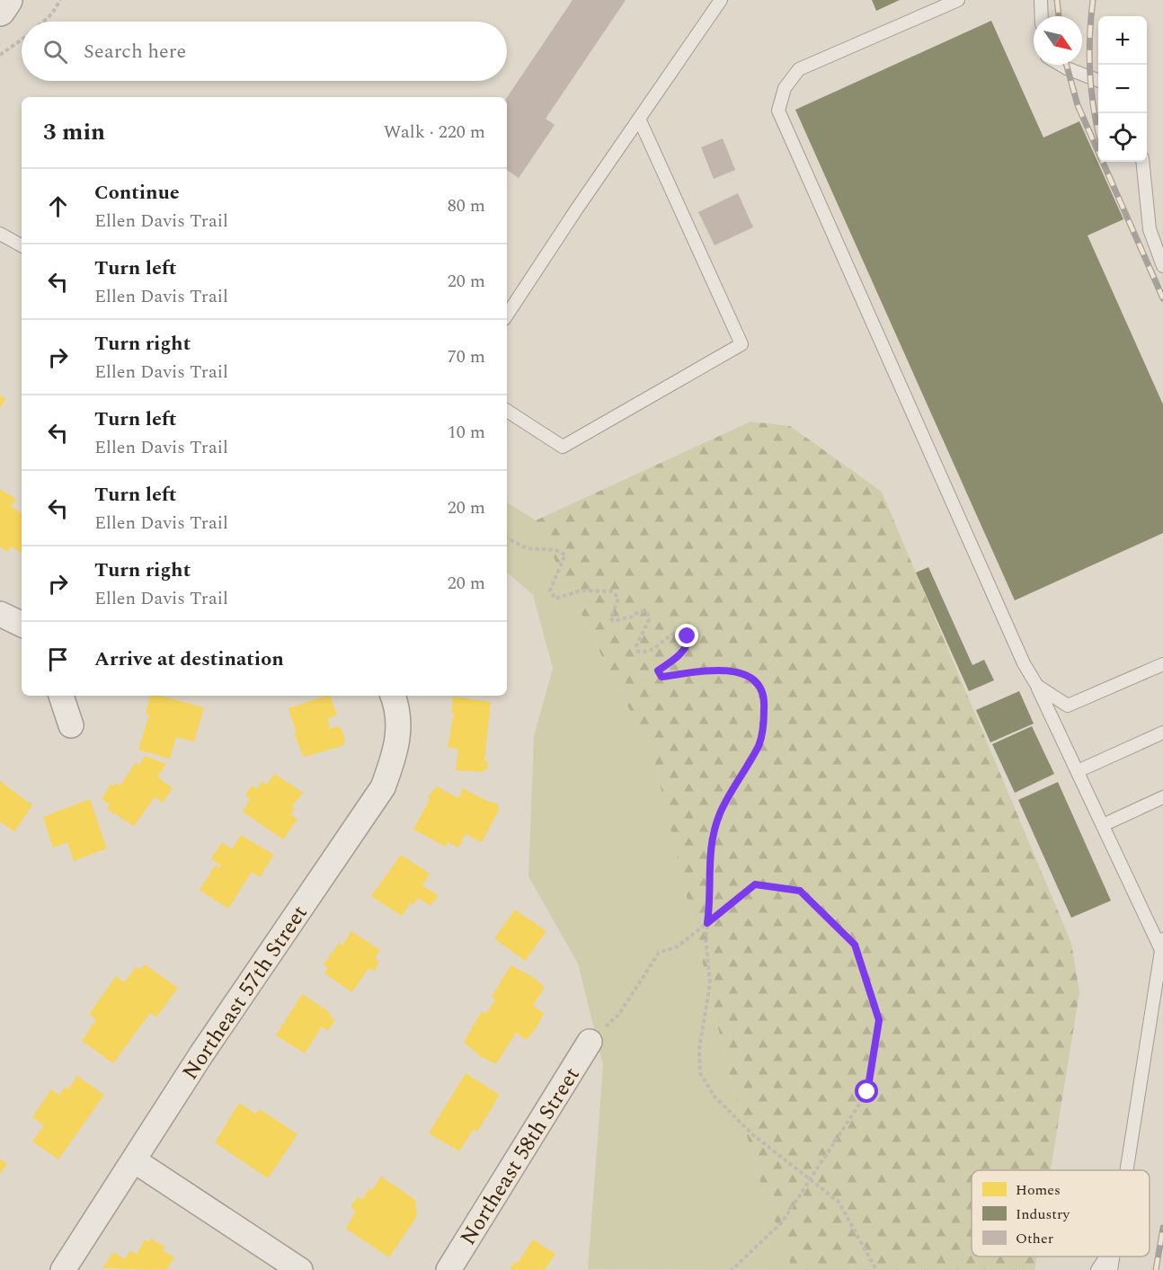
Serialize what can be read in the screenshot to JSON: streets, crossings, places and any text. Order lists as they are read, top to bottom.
{
  "streets": {
    "street": ["Northeast 57th Street", "Northeast 58th Street"]
  },
  "legend": ["Homes", "Industry", "Other"],
  "north": "bottom right",
  "page": {
    "map_buttons": ["+", "−"],
    "search": "Search here",
    "heading": ["3 min", "Walk · 220 m"],
    "list": [
      ["Continue", "Ellen Davis Trail", "80 m"],
      ["Turn left", "Ellen Davis Trail", "20 m"],
      ["Turn right", "Ellen Davis Trail", "70 m"],
      ["Turn left", "Ellen Davis Trail", "10 m"],
      ["Turn left", "Ellen Davis Trail", "20 m"],
      ["Turn right", "Ellen Davis Trail", "20 m"],
      "Arrive at destination"
    ]
  }
}
